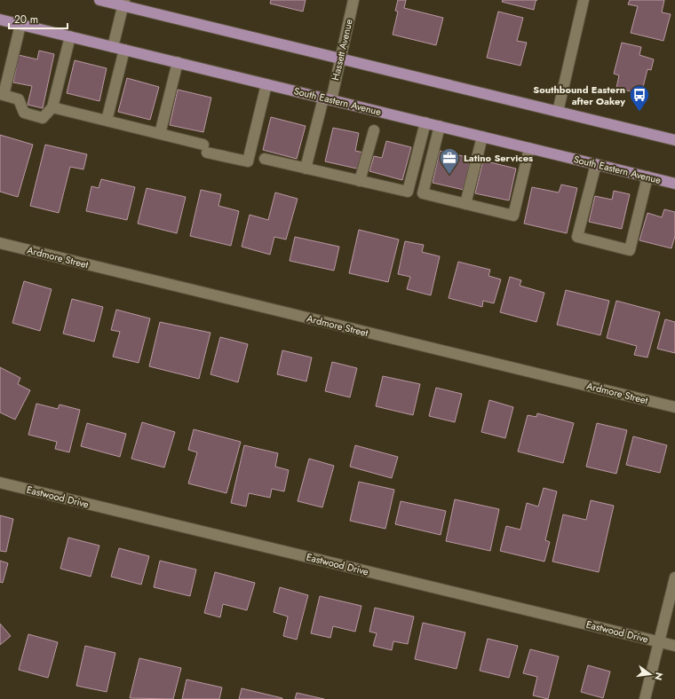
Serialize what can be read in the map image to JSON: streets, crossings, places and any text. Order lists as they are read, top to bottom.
{
  "streets": {
    "main road": ["South Eastern Avenue"],
    "street": ["Hassett Avenue", "Ardmore Street", "Eastwood Drive"]
  },
  "crossings": [
    ["Hassett Avenue", "South Eastern Avenue"]
  ],
  "places": {
    "bus stop": ["Southbound Eastern after Oakey"],
    "office": ["Latino Services"]
  },
  "scale_bar": "20 m",
  "north": "right"
}
